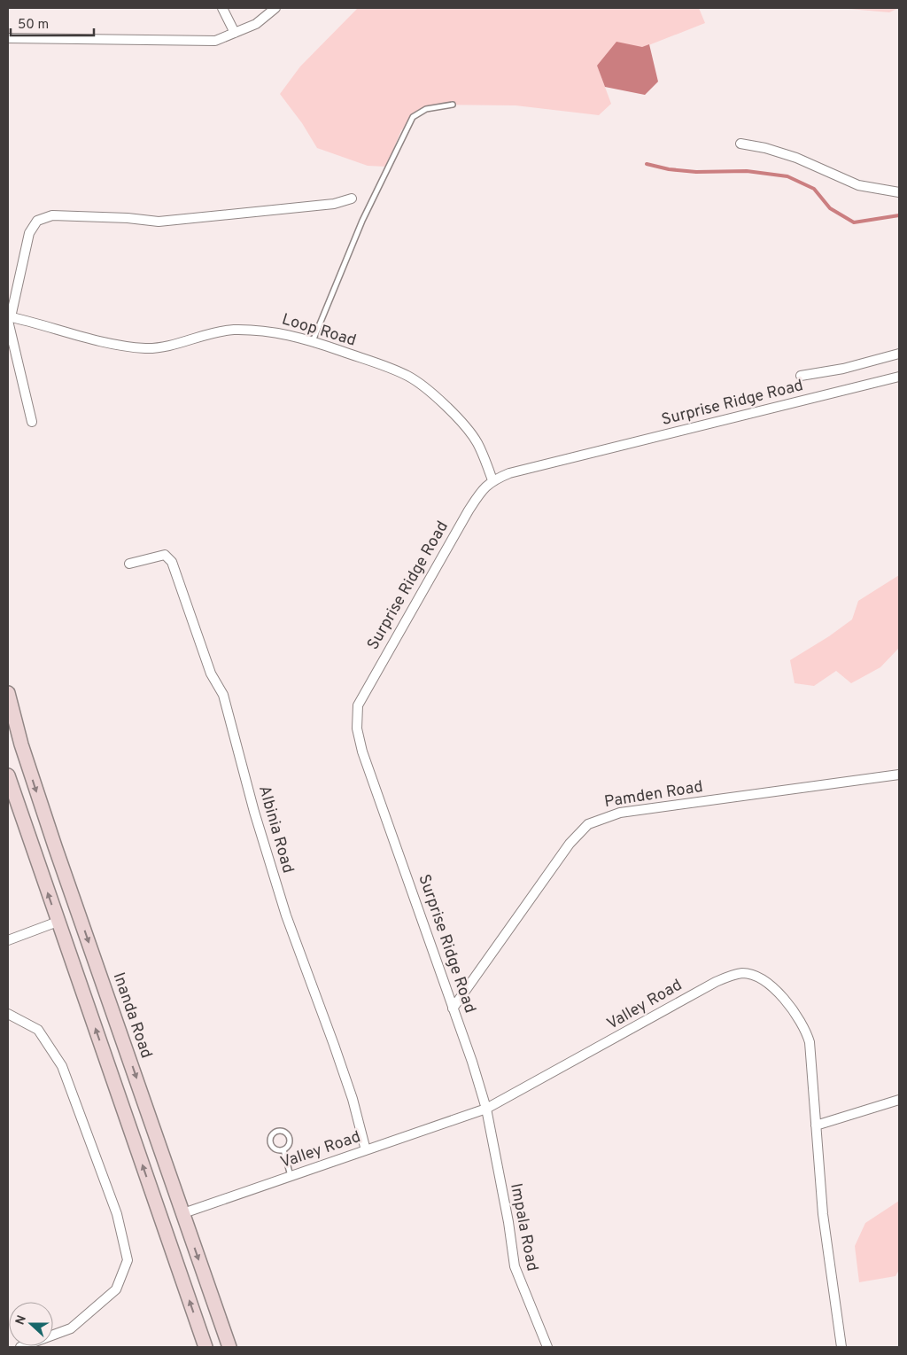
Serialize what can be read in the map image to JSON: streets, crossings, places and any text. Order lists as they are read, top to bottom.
{
  "streets": {
    "main road": ["Inanda Road"],
    "street": [
      "Loop Road",
      "Surprise Ridge Road",
      "Pamden Road",
      "Albinia Road",
      "Valley Road",
      "Impala Road"
    ]
  },
  "crossings": [
    ["Loop Road", "Surprise Ridge Road"],
    ["Surprise Ridge Road", "Pamden Road"],
    ["Surprise Ridge Road", "Valley Road"],
    ["Surprise Ridge Road", "Impala Road"],
    ["Albinia Road", "Valley Road"],
    ["Valley Road", "Inanda Road"],
    ["Valley Road", "Impala Road"]
  ],
  "scale_bar": "50 m",
  "north": "left"
}
